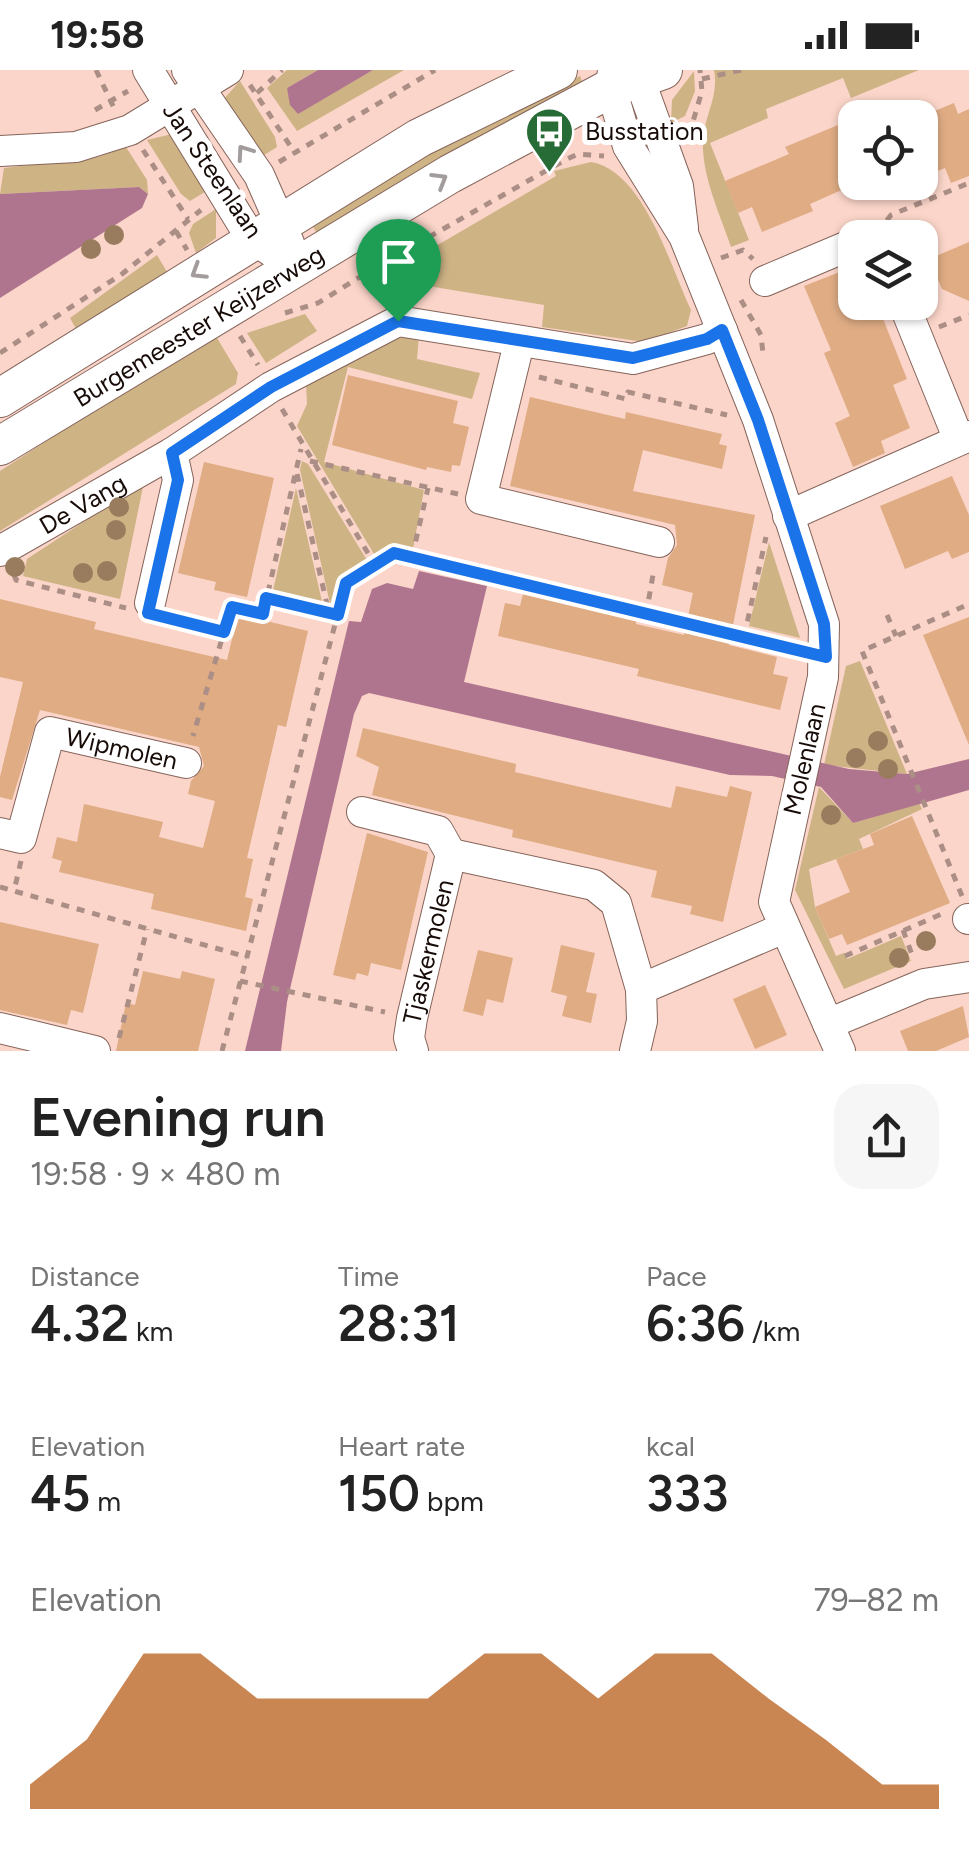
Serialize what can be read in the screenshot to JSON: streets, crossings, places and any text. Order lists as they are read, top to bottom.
{
  "streets": {
    "main road": ["Burgemeester Keijzerweg"],
    "street": [
      "Jan Steenlaan",
      "De Vang",
      "Wipmolen",
      "Molenlaan",
      "Tjaskermolen"
    ]
  },
  "crossings": [
    ["Jan Steenlaan", "Burgemeester Keijzerweg"],
    ["Burgemeester Keijzerweg", "Molenlaan"]
  ],
  "places": {
    "bus stop": ["Busstation"]
  },
  "page": {
    "status": "19:58",
    "heading": ["Evening run", "19:58 · 9 × 480 m"],
    "stats": [
      ["Distance", "4.32 km"],
      ["Time", "28:31"],
      ["Pace", "6:36 /km"],
      ["Elevation", "45 m"],
      ["Heart rate", "150 bpm"],
      ["kcal", "333"]
    ],
    "chart": ["Elevation", "79–82 m"]
  }
}
